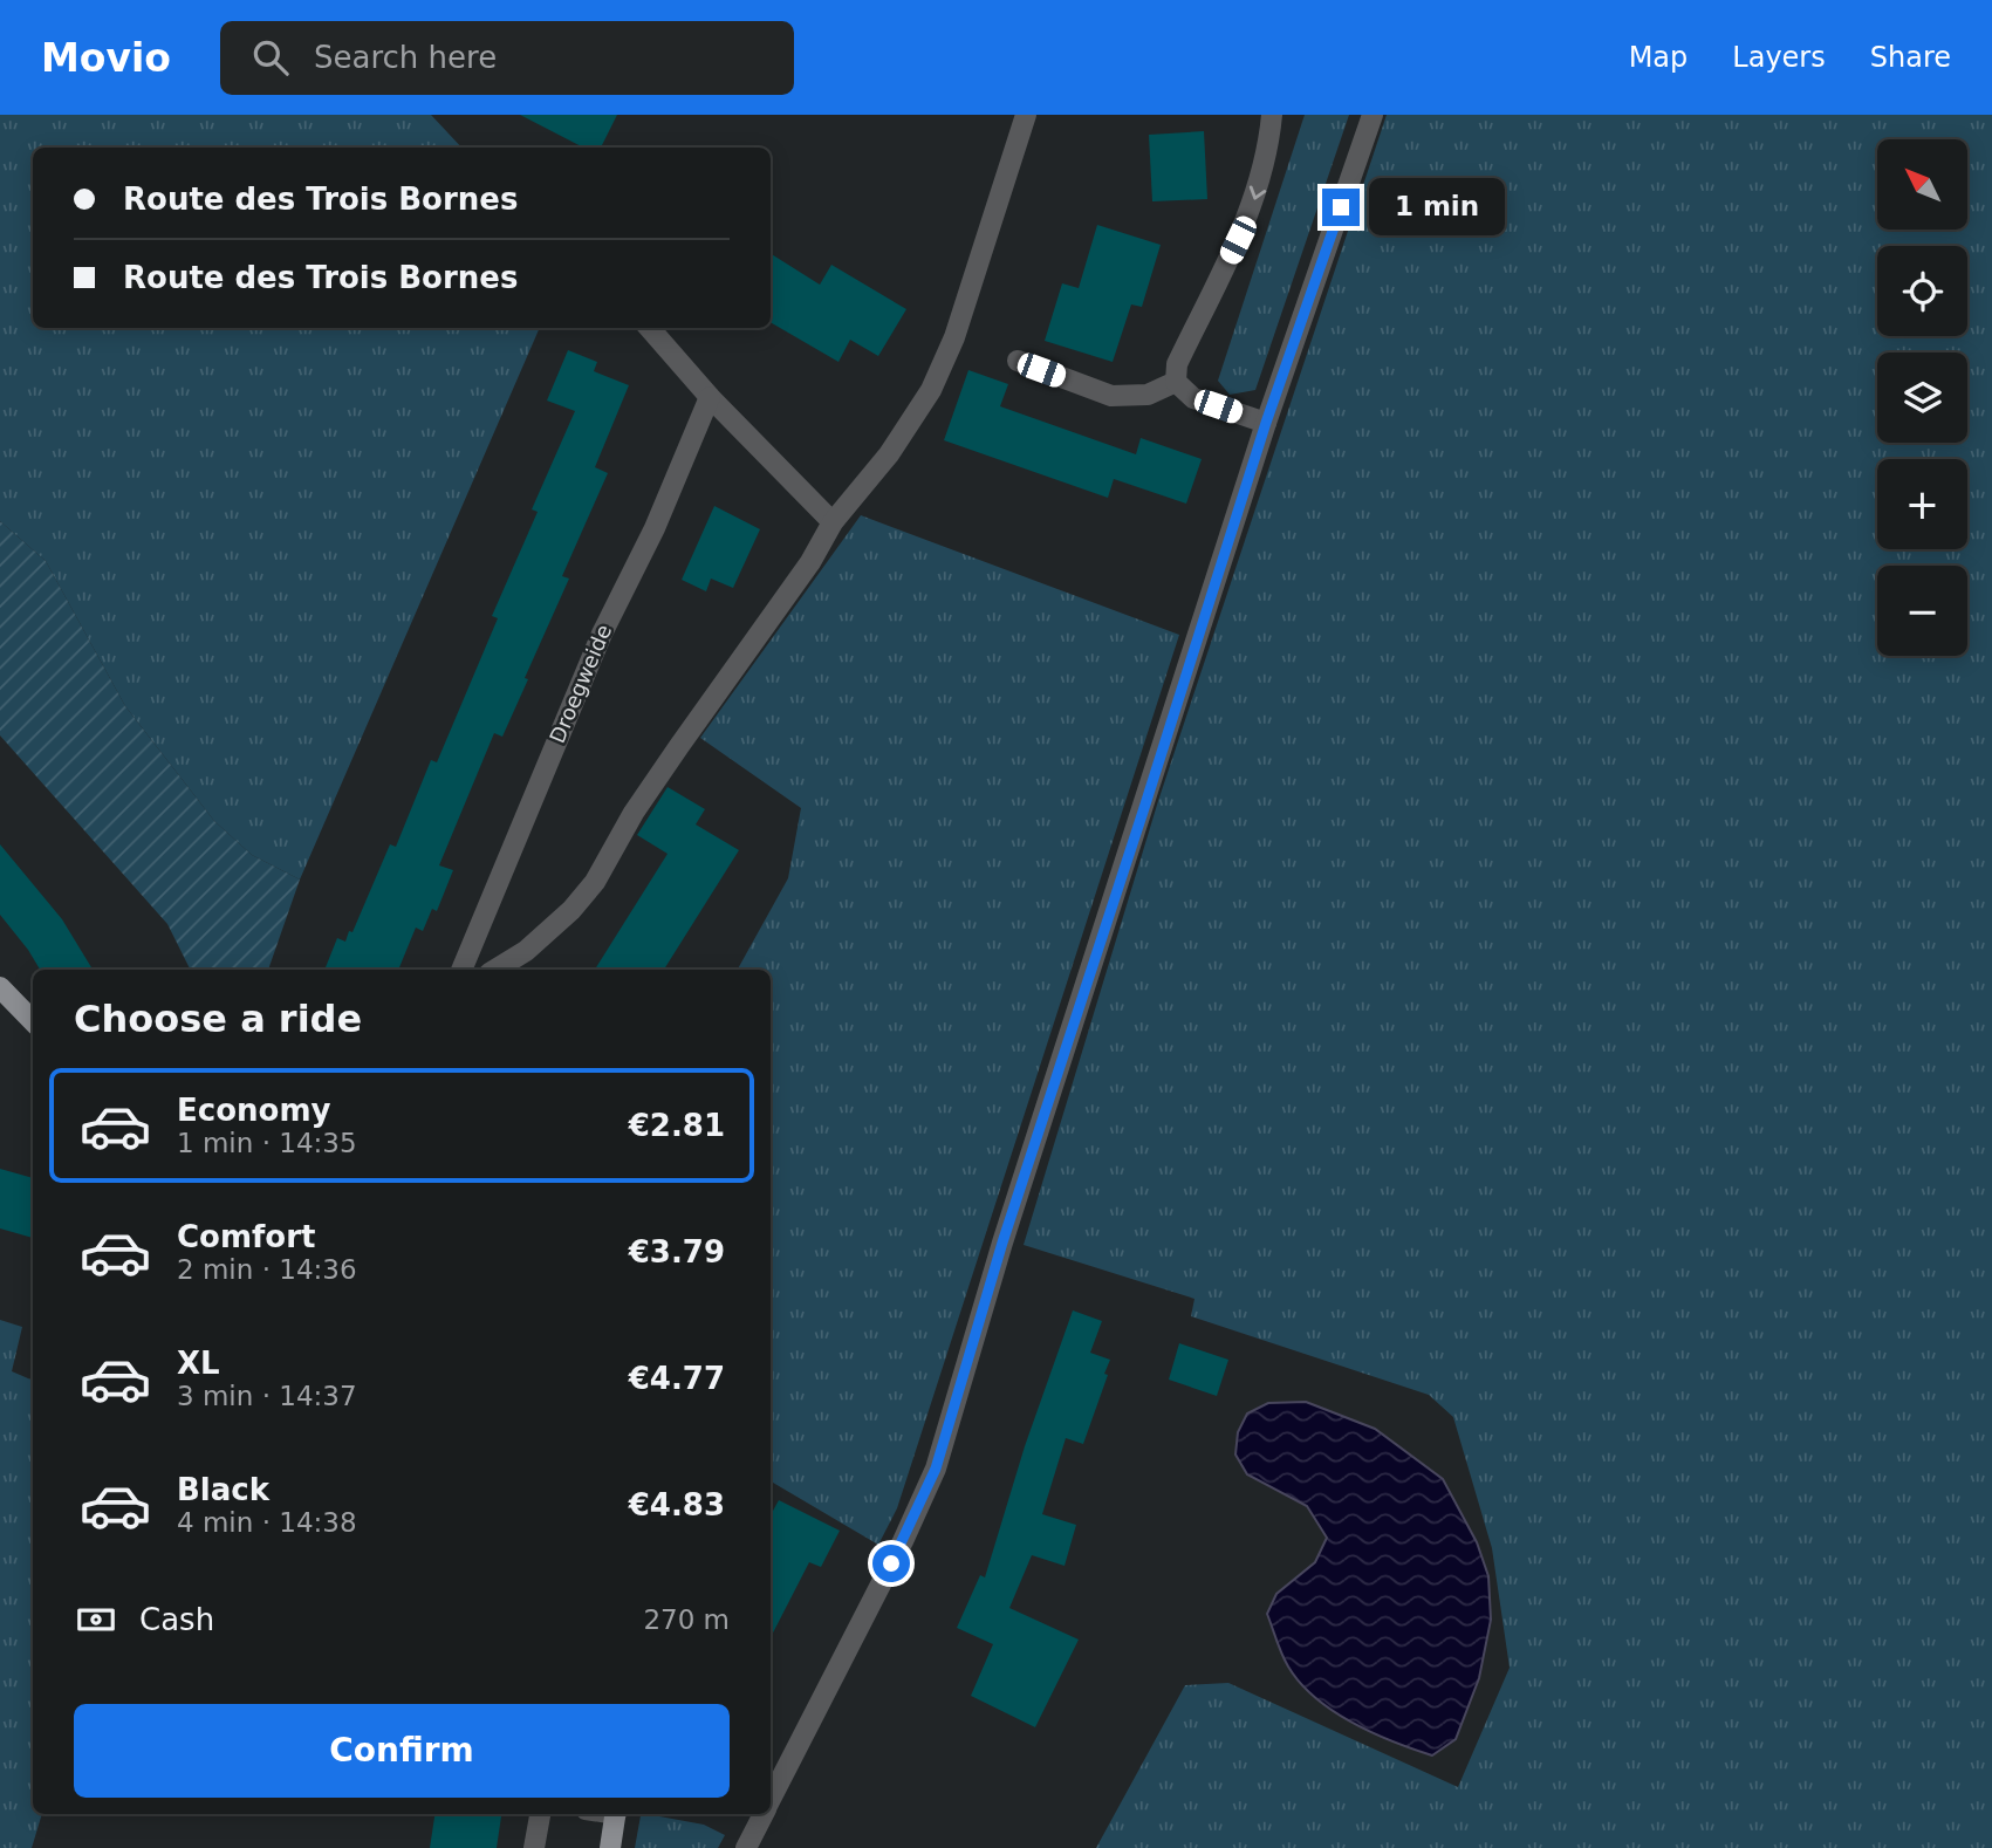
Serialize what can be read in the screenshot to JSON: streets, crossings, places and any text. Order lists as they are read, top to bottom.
{
  "streets": {
    "street": ["Droegweide"]
  },
  "north": "top left",
  "page": {
    "header": "Movio",
    "search": "Search here",
    "nav": ["Map", "Layers", "Share"],
    "map_buttons": ["+", "−"],
    "banner": ["Route des Trois Bornes", "Route des Trois Bornes"],
    "bubble": "1 min",
    "heading": "Choose a ride",
    "list": [
      {
        "name": "Economy",
        "note": "1 min · 14:35",
        "value": "€2.81"
      },
      {
        "name": "Comfort",
        "note": "2 min · 14:36",
        "value": "€3.79"
      },
      {
        "name": "XL",
        "note": "3 min · 14:37",
        "value": "€4.77"
      },
      {
        "name": "Black",
        "note": "4 min · 14:38",
        "value": "€4.83"
      }
    ],
    "pay": ["Cash", "270 m"],
    "buttons": "Confirm"
  }
}
